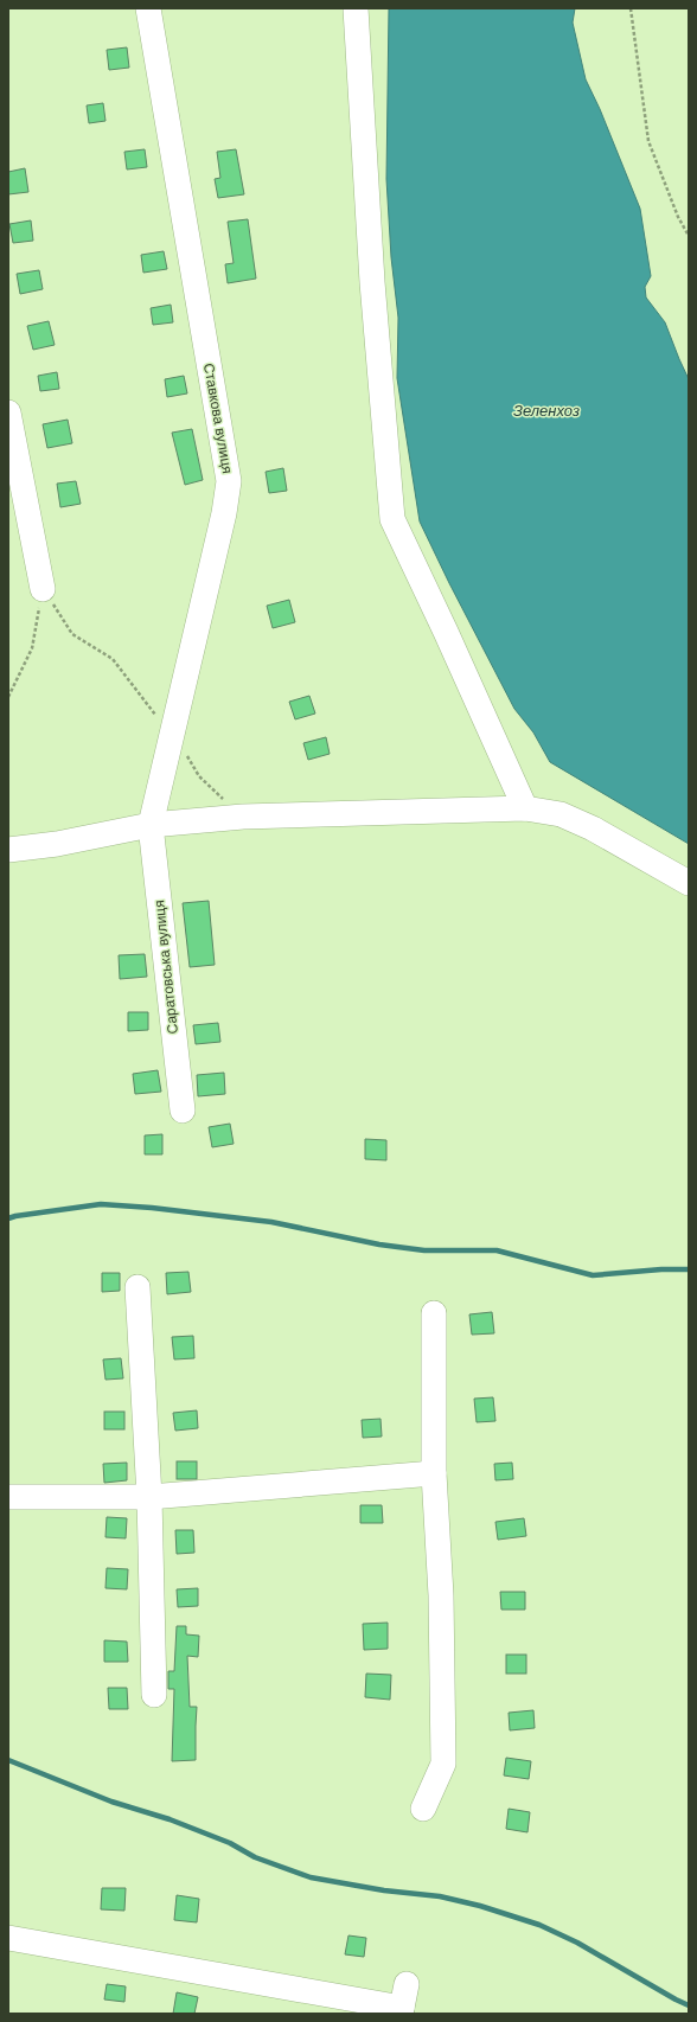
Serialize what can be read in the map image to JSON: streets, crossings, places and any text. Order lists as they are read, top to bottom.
{
  "streets": {
    "street": ["Ставкова вулиця", "Саратовська вулиця"]
  },
  "crossings": [
    ["Ставкова вулиця", "Саратовська вулиця"]
  ],
  "water": ["Зеленхоз"]
}
